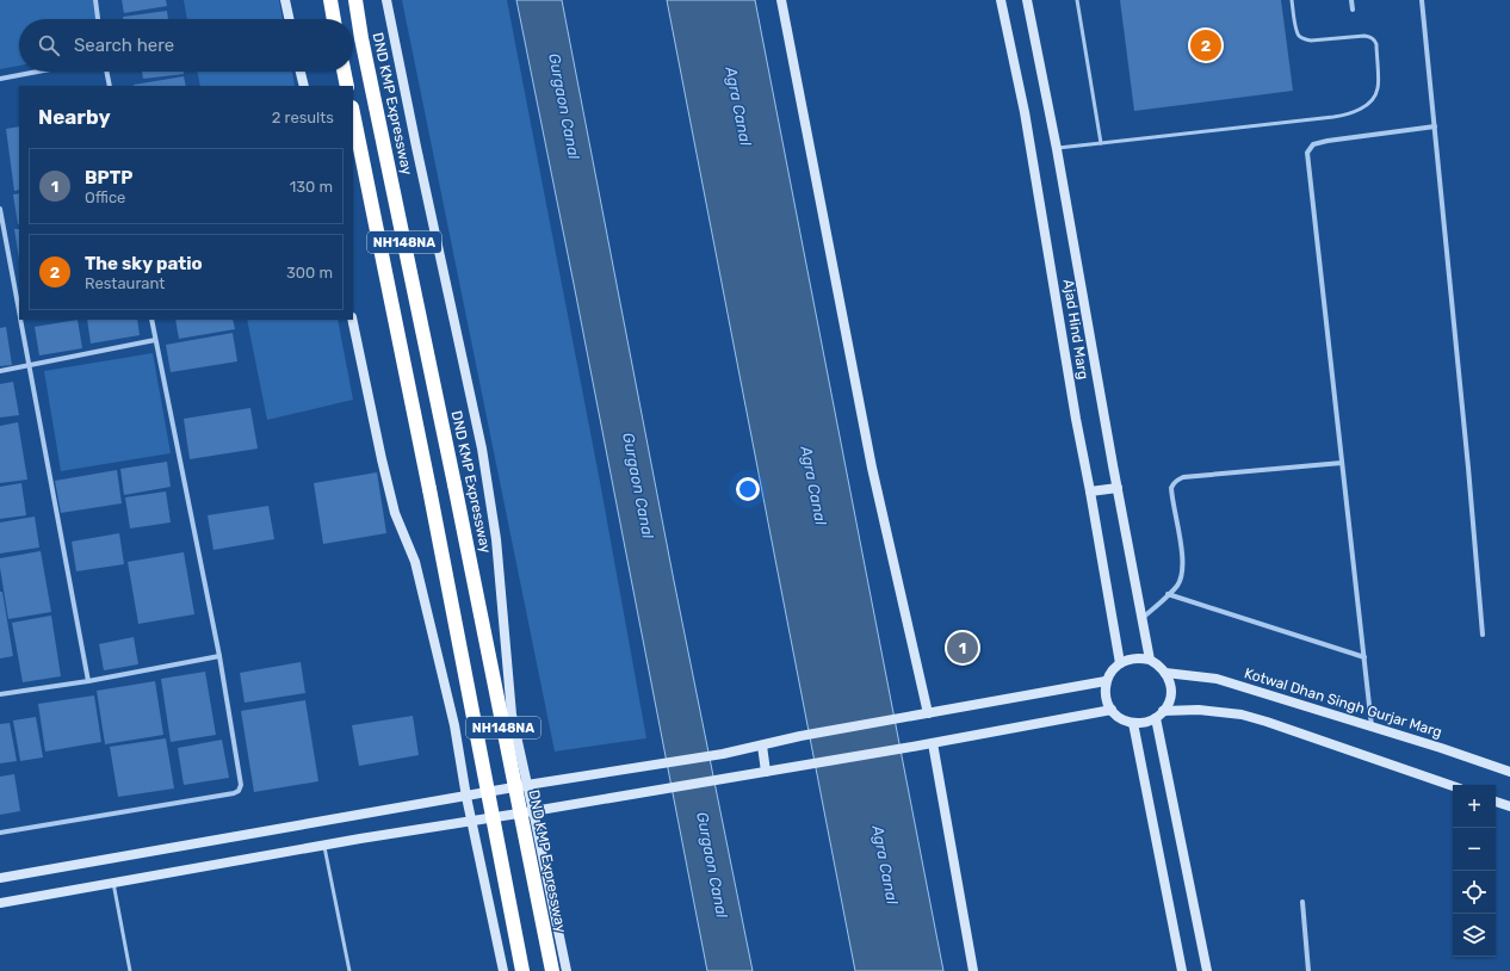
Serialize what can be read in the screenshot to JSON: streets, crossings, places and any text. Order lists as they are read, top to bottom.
{
  "streets": {
    "highway": ["DND KMP Expressway", "NH148NA"],
    "street": ["Ajad Hind Marg", "Kotwal Dhan Singh Gurjar Marg"]
  },
  "crossings": [
    ["Ajad Hind Marg", "Kotwal Dhan Singh Gurjar Marg"]
  ],
  "water": ["Gurgaon Canal", "Agra Canal"],
  "page": {
    "search": "Search here",
    "pins": ["2", "1"],
    "heading": ["Nearby", "2 results"],
    "list": [
      {
        "mark": "1",
        "name": "BPTP",
        "note": "Office",
        "value": "130 m"
      },
      {
        "mark": "2",
        "name": "The sky patio",
        "note": "Restaurant",
        "value": "300 m"
      }
    ],
    "map_buttons": ["+", "−"]
  }
}
